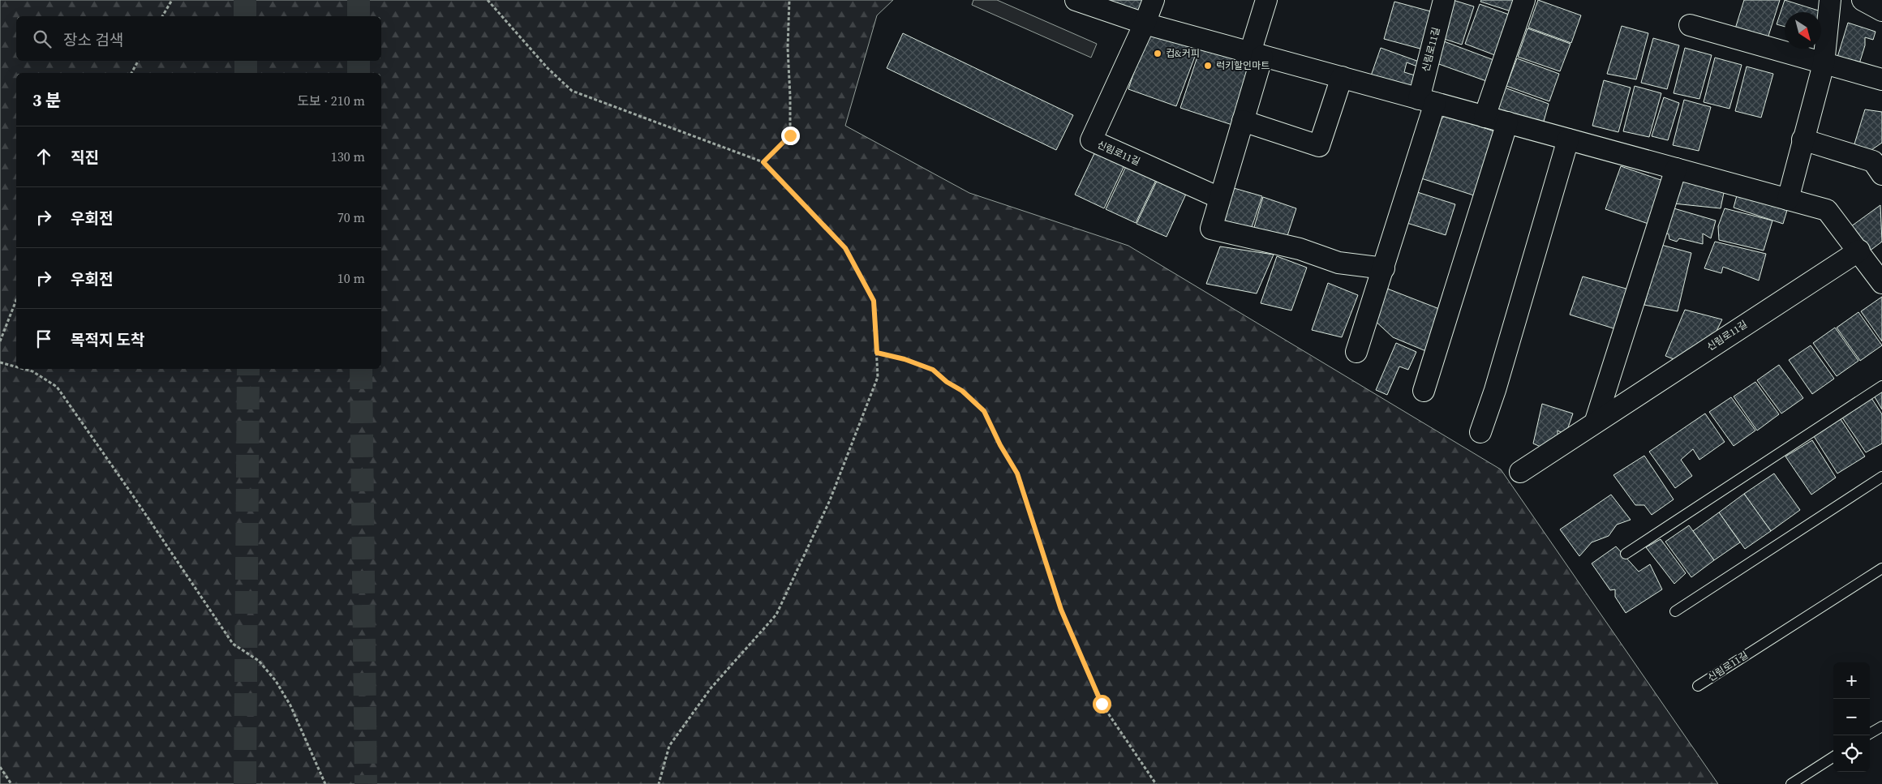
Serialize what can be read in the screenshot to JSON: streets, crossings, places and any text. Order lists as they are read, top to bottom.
{
  "streets": {
    "street": ["신림로11길"]
  },
  "places": ["컵&커피", "럭키할인마트"],
  "north": "bottom right",
  "page": {
    "search": "장소 검색",
    "heading": ["3 분", "도보 · 210 m"],
    "list": [
      ["직진", "130 m"],
      ["우회전", "70 m"],
      ["우회전", "10 m"],
      "목적지 도착"
    ],
    "map_buttons": ["+", "−"]
  }
}
